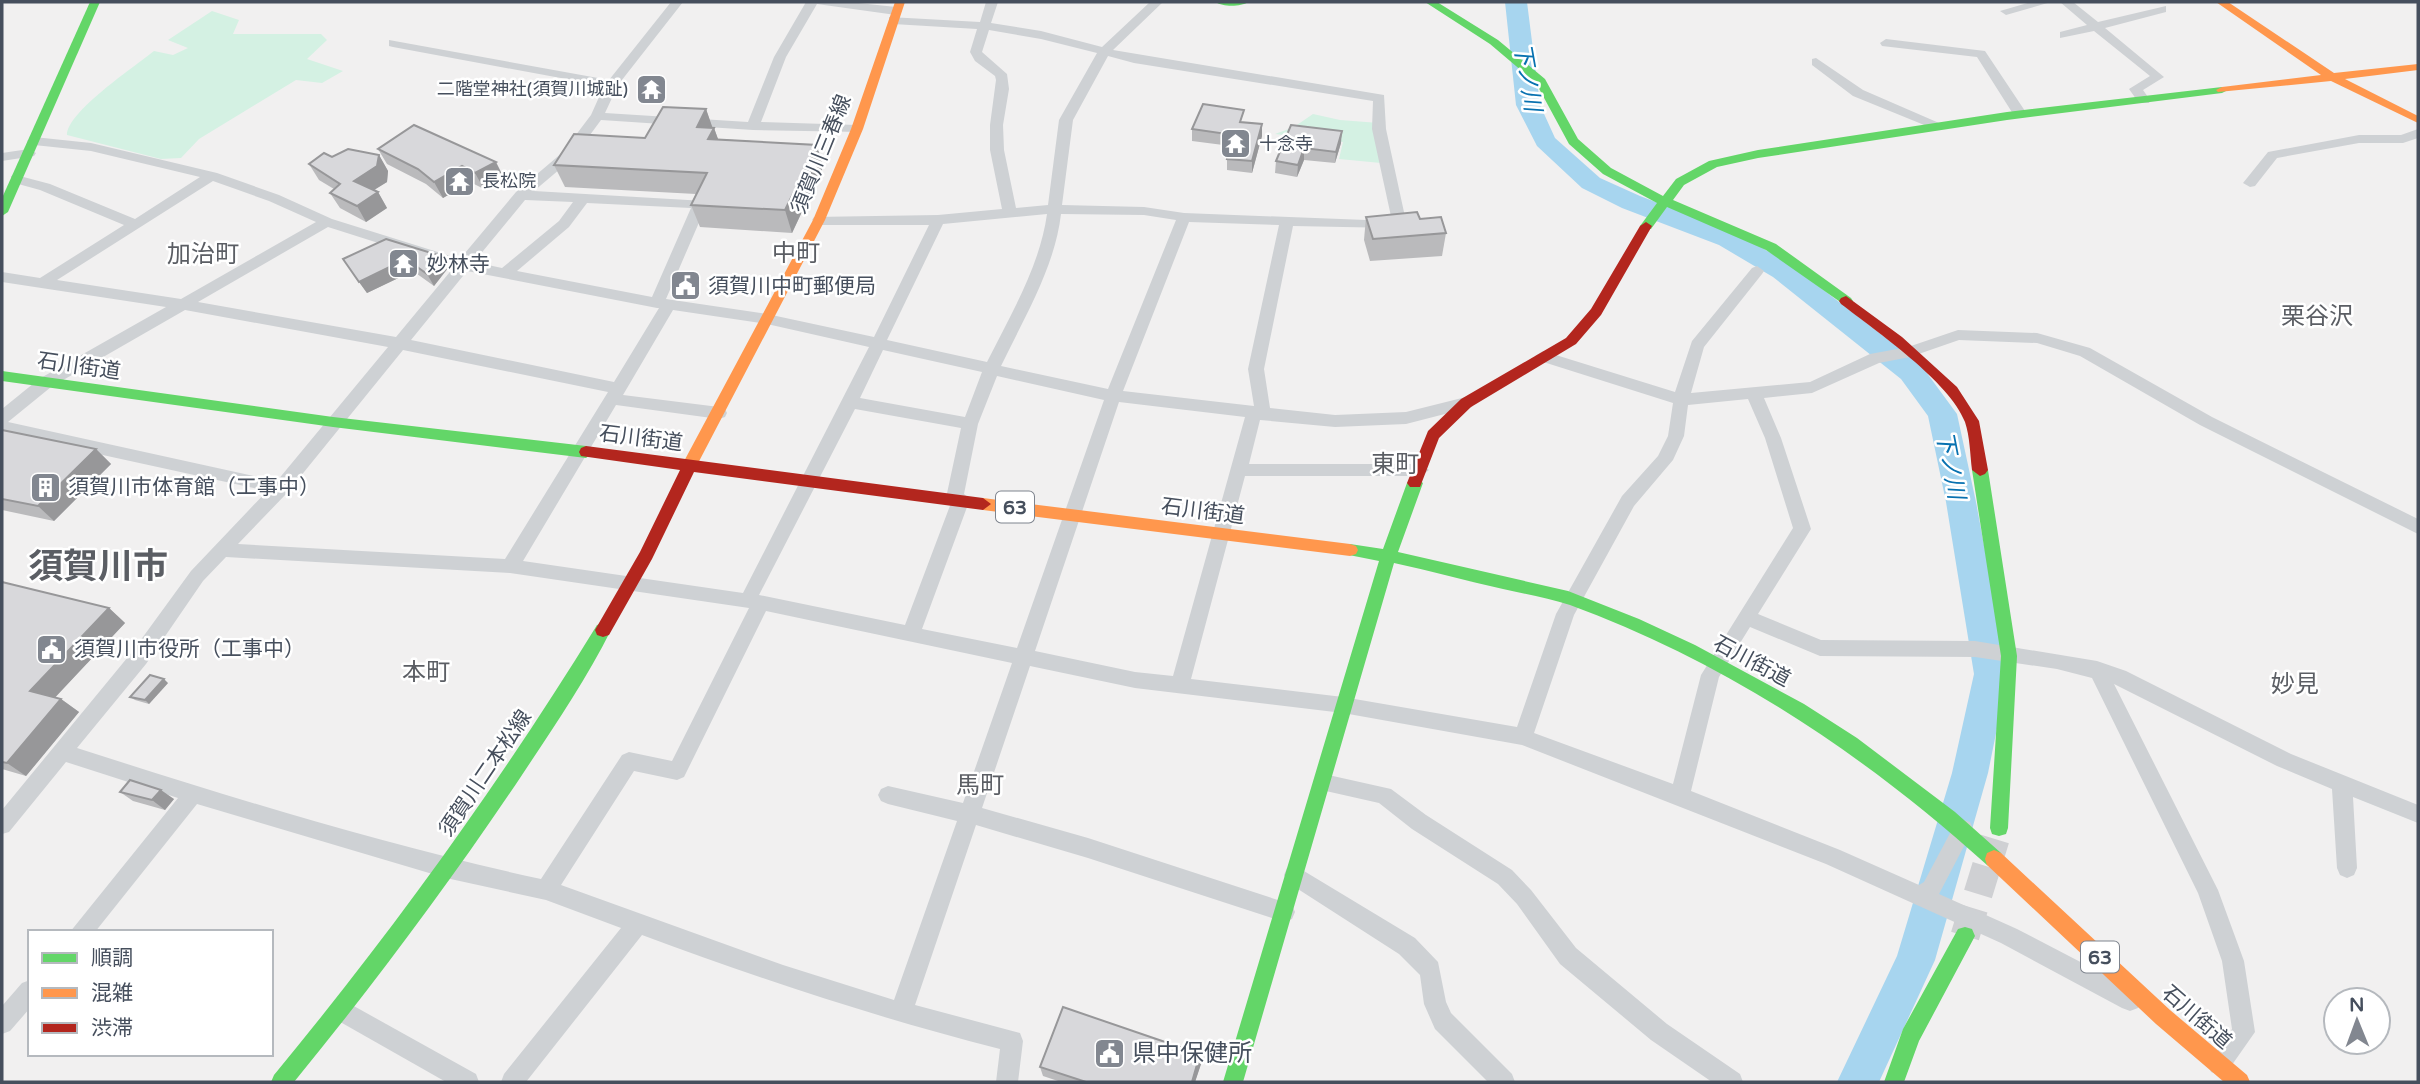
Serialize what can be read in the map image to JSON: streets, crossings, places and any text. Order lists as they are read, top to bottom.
{
  "streets": {
    "street": [
      "須賀川三春線",
      "石川街道",
      "63",
      "須賀川二本松線"
    ]
  },
  "crossings": [
    ["須賀川三春線", "石川街道"],
    ["須賀川三春線", "須賀川二本松線"],
    ["石川街道", "須賀川二本松線"]
  ],
  "districts": [
    "中町",
    "加治町",
    "栗谷沢",
    "東町",
    "須賀川市",
    "本町",
    "妙見",
    "馬町"
  ],
  "water": ["下ノ川"],
  "places": {
    "temple": [
      "二階堂神社(須賀川城趾)",
      "十念寺",
      "長松院",
      "妙林寺"
    ],
    "public building": ["須賀川中町郵便局", "須賀川市役所（工事中）", "県中保健所"],
    "building": ["須賀川市体育館（工事中）"]
  },
  "legend": ["順調", "混雑", "渋滞"],
  "north": "top"
}
